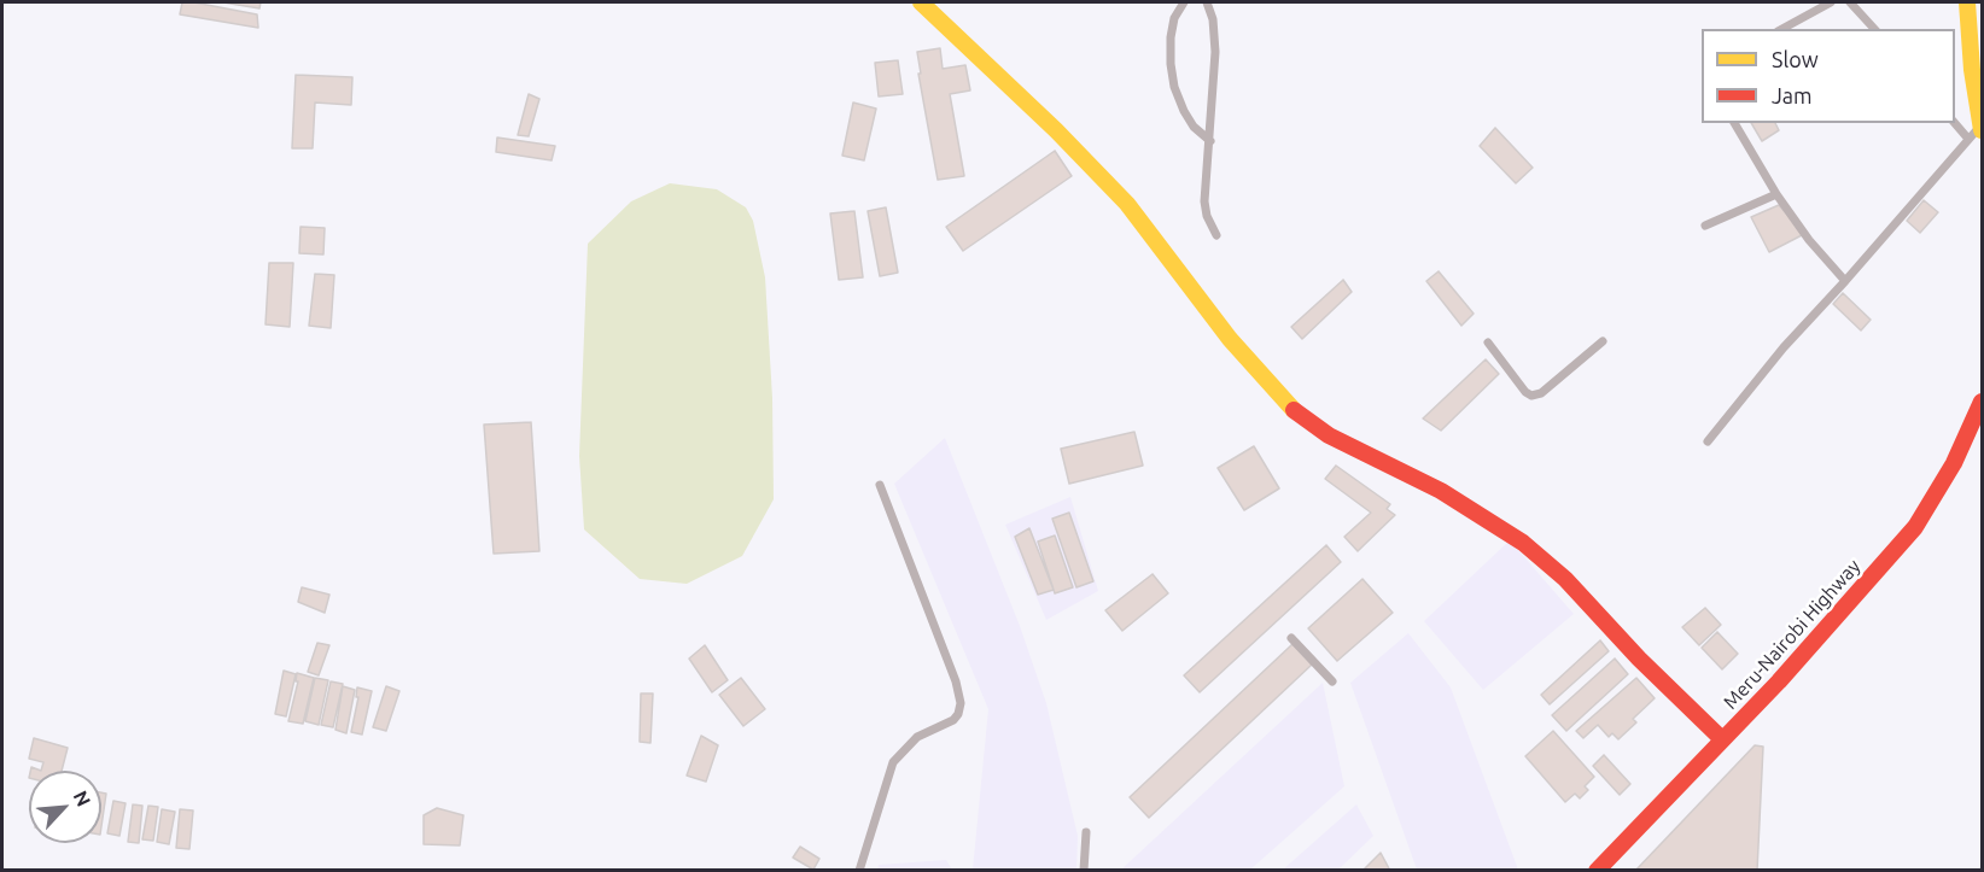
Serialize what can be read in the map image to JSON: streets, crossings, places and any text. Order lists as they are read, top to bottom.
{
  "streets": {
    "main road": ["Meru-Nairobi Highway"]
  },
  "legend": ["Slow", "Jam"],
  "north": "top right"
}
